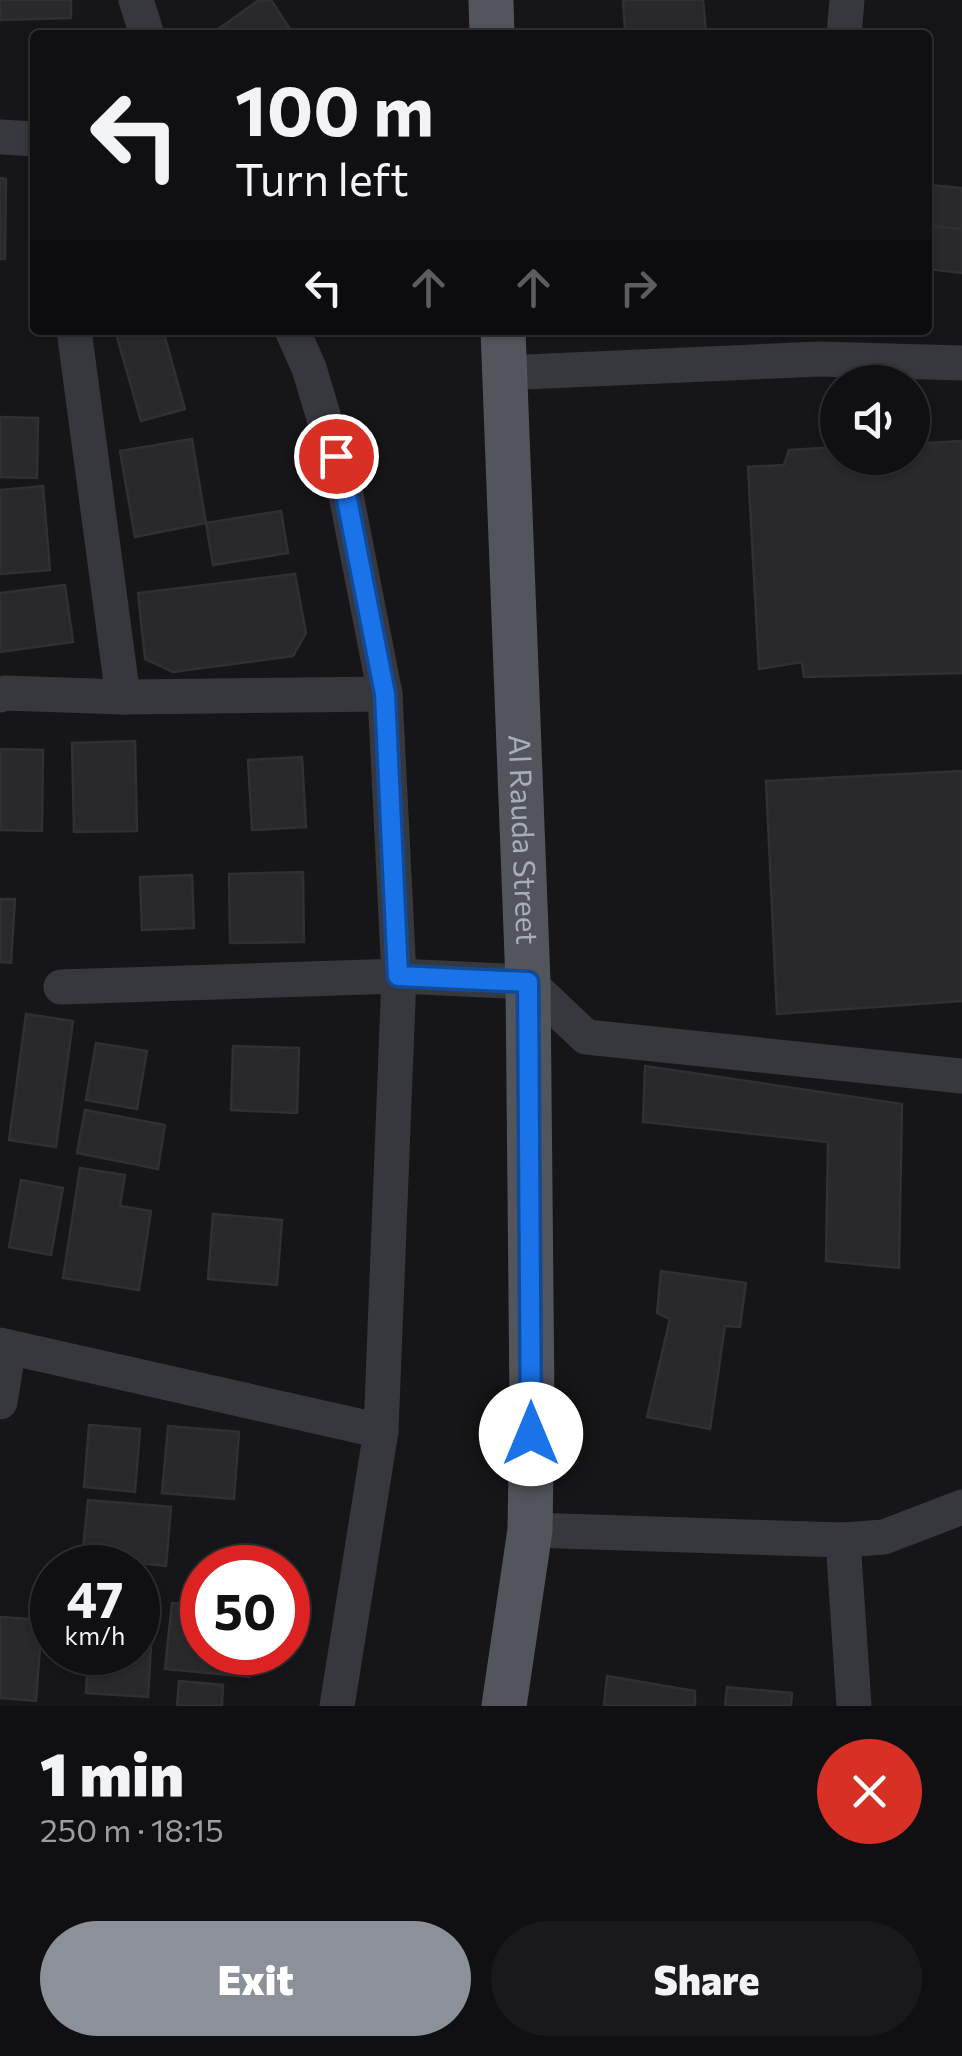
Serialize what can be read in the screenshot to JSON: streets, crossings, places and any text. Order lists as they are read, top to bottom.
{
  "streets": {
    "main road": ["Al Rauda Street"]
  },
  "page": {
    "turn": ["100 m", "Turn left"],
    "speed": "47 km/h",
    "limit": "50",
    "heading": ["1 min", "250 m · 18:15"],
    "buttons": ["Exit", "Share"]
  }
}
